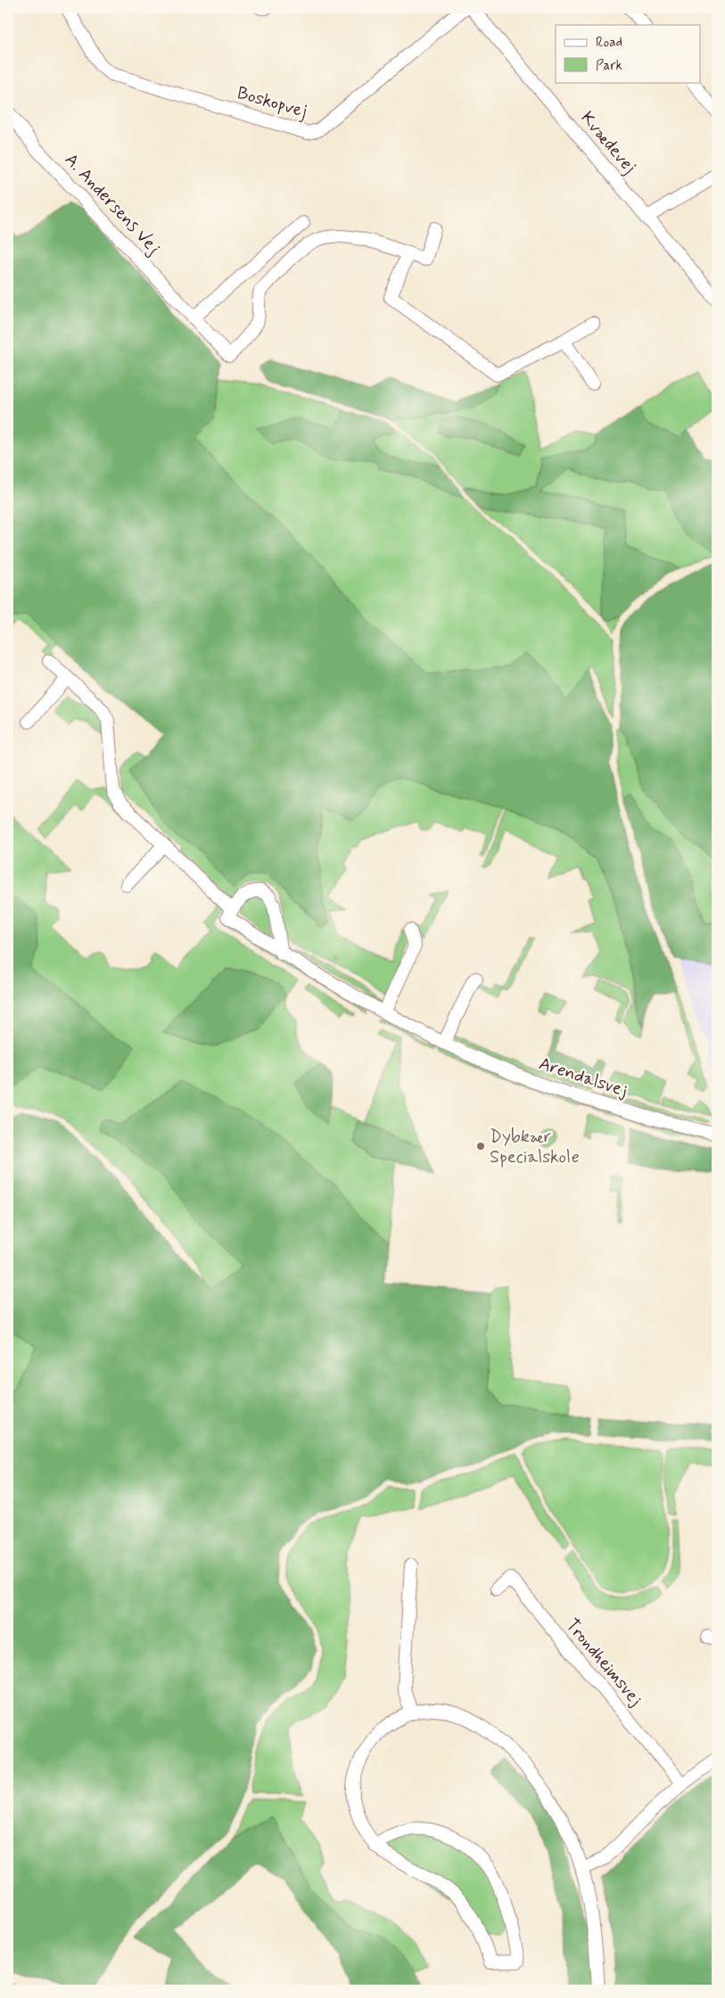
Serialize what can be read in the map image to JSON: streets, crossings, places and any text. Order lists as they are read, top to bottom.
{
  "streets": {
    "street": [
      "Boskopvej",
      "Kvædevej",
      "A. Andersens Vej",
      "Arendalsvej",
      "Trondheimsvej"
    ]
  },
  "places": ["Dybkær Specialskole"],
  "legend": ["Road", "Park"]
}
